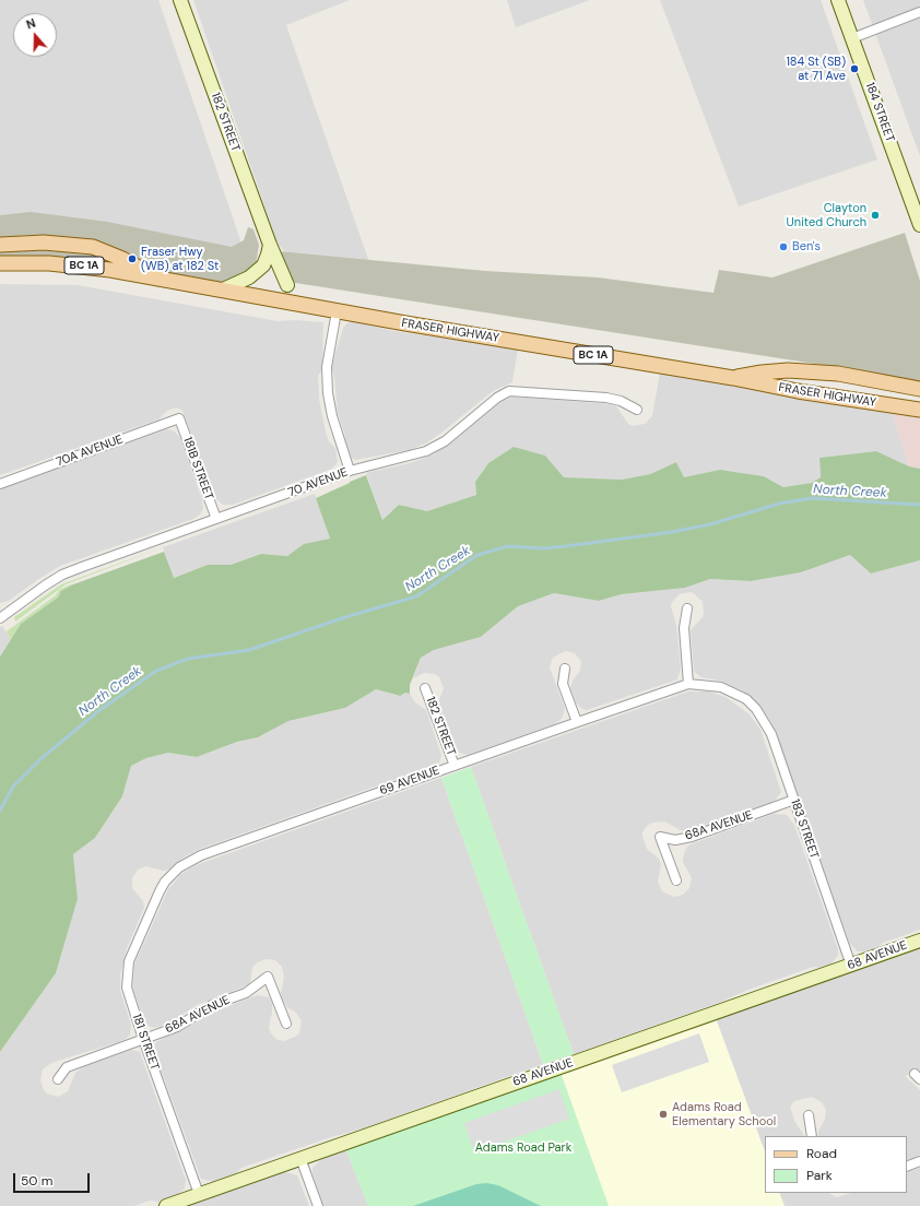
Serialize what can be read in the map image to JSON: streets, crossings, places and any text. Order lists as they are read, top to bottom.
{
  "streets": {
    "main road": ["BC 1A", "FRASER HIGHWAY"],
    "street": [
      "184 STREET",
      "182 STREET",
      "70A AVENUE",
      "181B STREET",
      "70 AVENUE",
      "69 AVENUE",
      "68A AVENUE",
      "183 STREET",
      "68 AVENUE",
      "181 STREET"
    ]
  },
  "crossings": [
    ["182 STREET", "69 AVENUE"],
    ["70A AVENUE", "181B STREET"],
    ["181B STREET", "70 AVENUE"],
    ["69 AVENUE", "183 STREET"],
    ["69 AVENUE", "181 STREET"],
    ["68A AVENUE", "183 STREET"],
    ["68A AVENUE", "181 STREET"],
    ["183 STREET", "68 AVENUE"],
    ["68 AVENUE", "181 STREET"]
  ],
  "water": ["North Creek"],
  "parks": ["Adams Road Park"],
  "places": [
    "184 St (SB) at 71 Ave",
    "Clayton United Church",
    "Ben's",
    "Fraser Hwy (WB) at 182 St",
    "Adams Road Elementary School"
  ],
  "legend": ["Road", "Park"],
  "scale_bar": "50 m",
  "north": "top"
}
